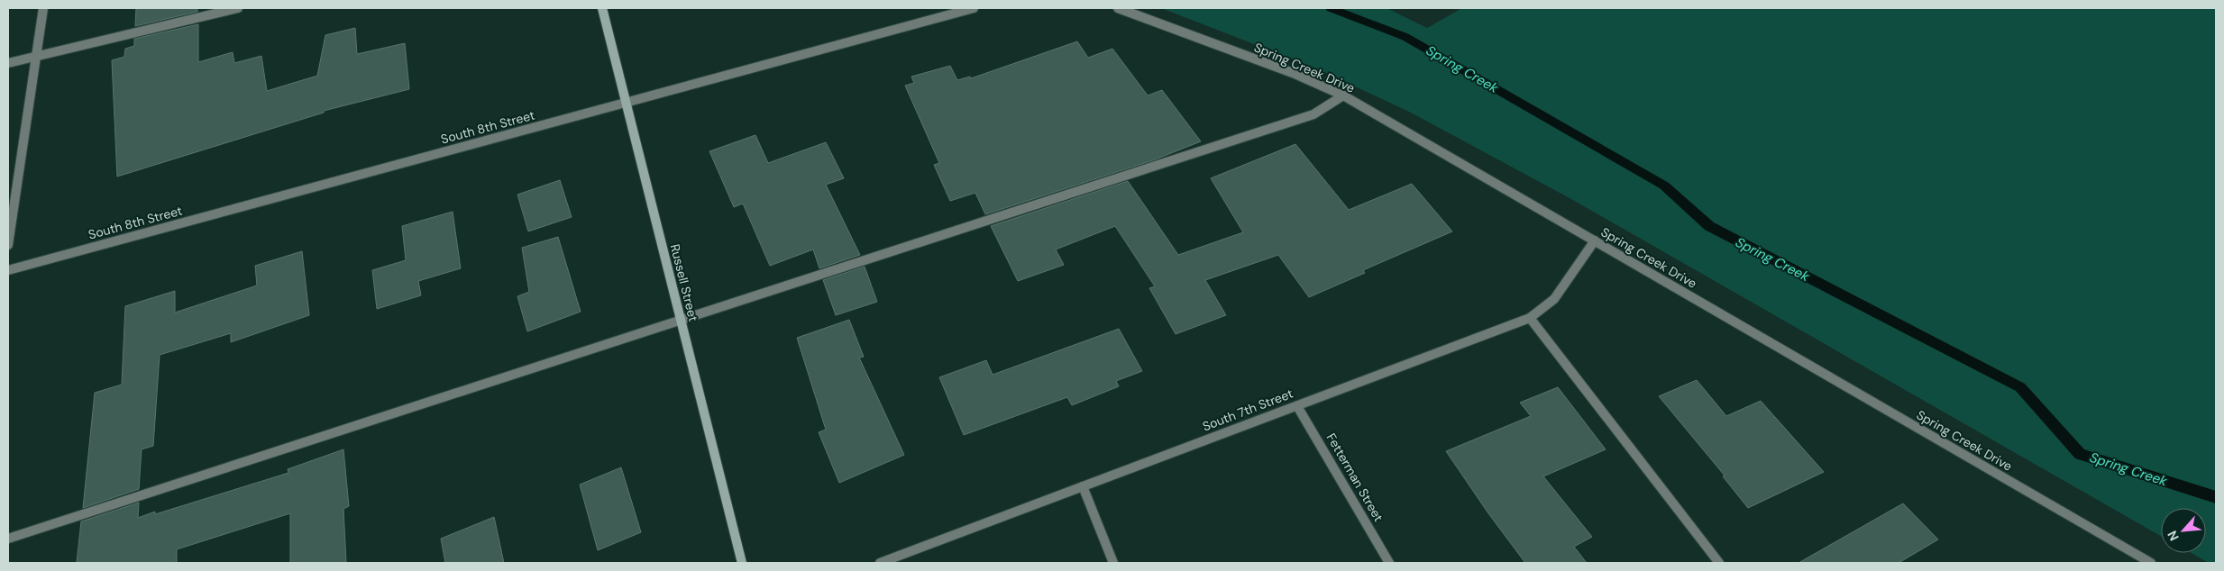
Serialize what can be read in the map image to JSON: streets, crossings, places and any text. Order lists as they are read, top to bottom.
{
  "streets": {
    "main road": ["Russell Street"],
    "street": [
      "Spring Creek Drive",
      "South 8th Street",
      "South 7th Street",
      "Fetterman Street"
    ]
  },
  "crossings": [
    ["Spring Creek Drive", "South 7th Street"],
    ["South 8th Street", "Russell Street"],
    ["South 7th Street", "Fetterman Street"]
  ],
  "water": ["Spring Creek"],
  "north": "bottom left"
}
